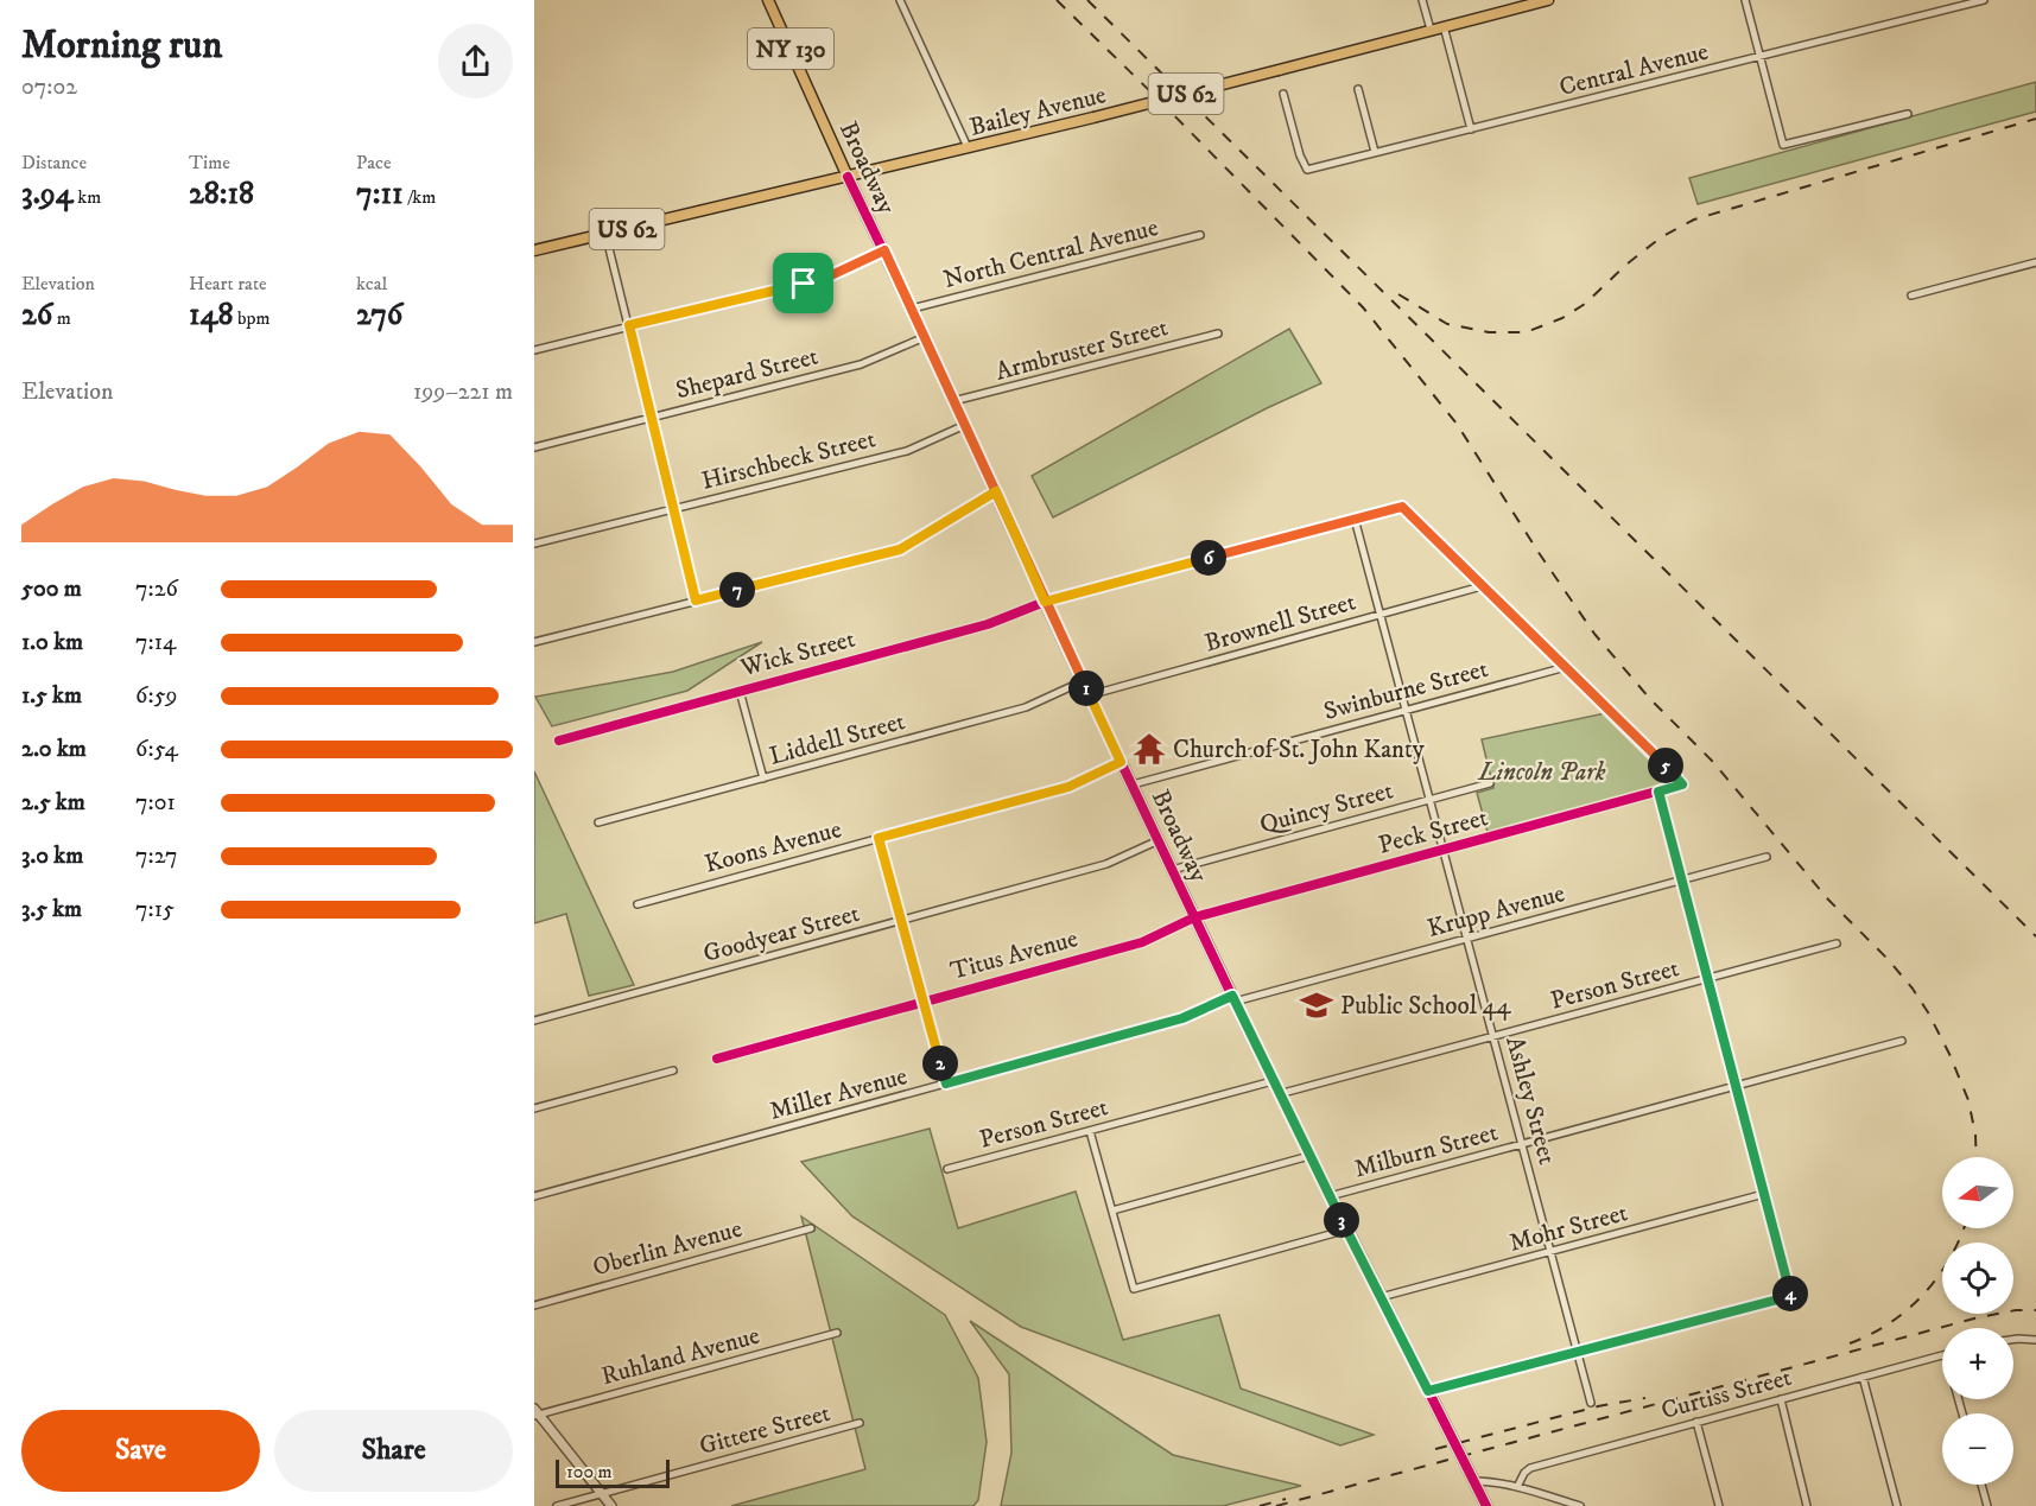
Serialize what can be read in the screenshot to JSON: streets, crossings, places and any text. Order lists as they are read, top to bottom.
{
  "streets": {
    "main road": [
      "NY 130",
      "US 62",
      "Bailey Avenue",
      "Broadway"
    ],
    "street": [
      "Central Avenue",
      "North Central Avenue",
      "Armbruster Street",
      "Shepard Street",
      "Hirschbeck Street",
      "Brownell Street",
      "Wick Street",
      "Swinburne Street",
      "Liddell Street",
      "Quincy Street",
      "Peck Street",
      "Koons Avenue",
      "Krupp Avenue",
      "Goodyear Street",
      "Titus Avenue",
      "Person Street",
      "Miller Avenue",
      "Ashley Street",
      "Milburn Street",
      "Mohr Street",
      "Oberlin Avenue",
      "Ruhland Avenue",
      "Curtiss Street",
      "Gittere Street"
    ]
  },
  "crossings": [
    ["Bailey Avenue", "Broadway"],
    ["Broadway", "North Central Avenue"],
    ["Broadway", "Armbruster Street"],
    ["Broadway", "Shepard Street"],
    ["Broadway", "Hirschbeck Street"],
    ["Broadway", "Brownell Street"],
    ["Broadway", "Wick Street"],
    ["Broadway", "Swinburne Street"],
    ["Broadway", "Liddell Street"],
    ["Broadway", "Quincy Street"],
    ["Broadway", "Peck Street"],
    ["Broadway", "Koons Avenue"],
    ["Broadway", "Krupp Avenue"],
    ["Broadway", "Goodyear Street"],
    ["Broadway", "Titus Avenue"],
    ["Broadway", "Person Street"],
    ["Broadway", "Miller Avenue"],
    ["Broadway", "Milburn Street"],
    ["Broadway", "Mohr Street"],
    ["Brownell Street", "Wick Street"],
    ["Brownell Street", "Ashley Street"],
    ["Wick Street", "Ashley Street"],
    ["Swinburne Street", "Peck Street"],
    ["Swinburne Street", "Ashley Street"],
    ["Quincy Street", "Ashley Street"],
    ["Peck Street", "Titus Avenue"],
    ["Peck Street", "Ashley Street"],
    ["Krupp Avenue", "Miller Avenue"],
    ["Krupp Avenue", "Ashley Street"],
    ["Person Street", "Ashley Street"],
    ["Ashley Street", "Milburn Street"],
    ["Ashley Street", "Mohr Street"]
  ],
  "parks": ["Lincoln Park"],
  "places": {
    "temple": ["Church of St. John Kanty"],
    "school or university": ["Public School 44"]
  },
  "scale_bar": "100 m",
  "north": "left",
  "page": {
    "heading": ["Morning run", "07:02"],
    "stats": [
      ["Distance", "3.94 km"],
      ["Time", "28:18"],
      ["Pace", "7:11 /km"],
      ["Elevation", "26 m"],
      ["Heart rate", "148 bpm"],
      ["kcal", "276"]
    ],
    "chart": ["Elevation", "199–221 m"],
    "pins": [
      "6",
      "7",
      "1",
      "5",
      "2",
      "3",
      "4"
    ],
    "list": [
      {
        "name": "500 m",
        "note": "7:26"
      },
      {
        "name": "1.0 km",
        "note": "7:14"
      },
      {
        "name": "1.5 km",
        "note": "6:59"
      },
      {
        "name": "2.0 km",
        "note": "6:54"
      },
      {
        "name": "2.5 km",
        "note": "7:01"
      },
      {
        "name": "3.0 km",
        "note": "7:27"
      },
      {
        "name": "3.5 km",
        "note": "7:15"
      }
    ],
    "map_buttons": ["+", "−"],
    "buttons": ["Save", "Share"],
    "scale": "100 m"
  }
}
